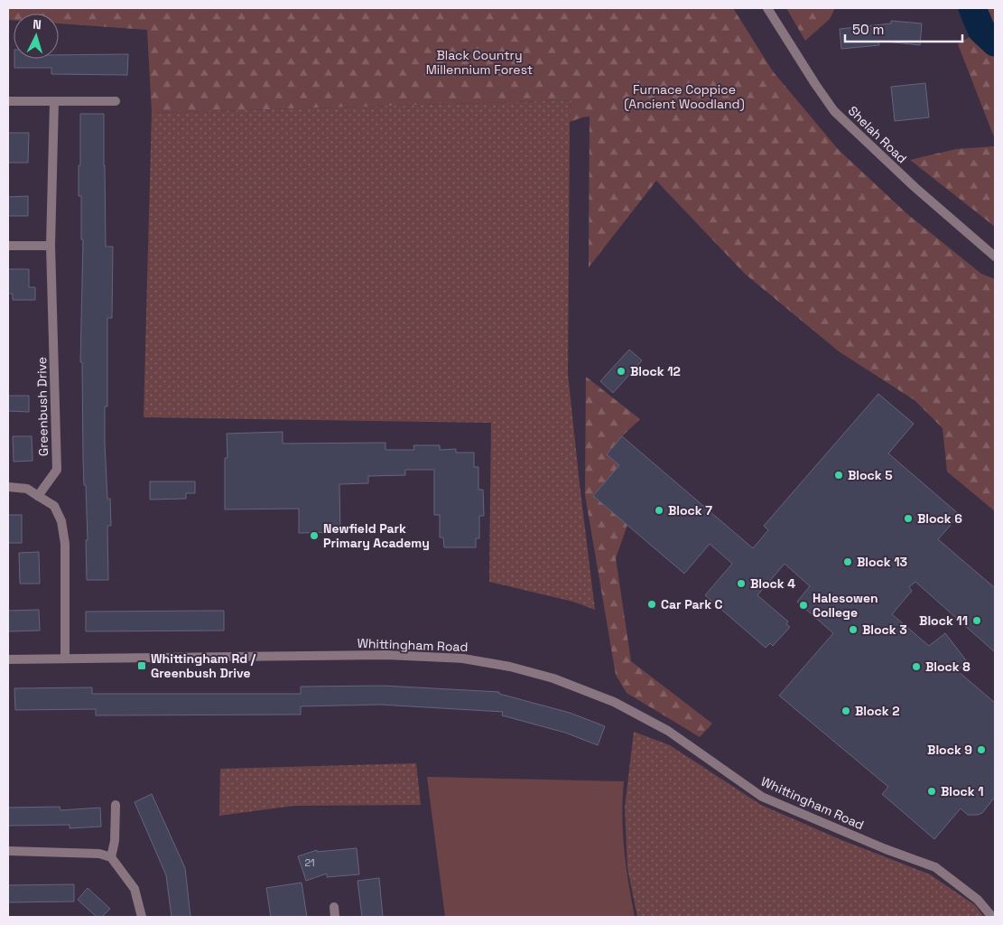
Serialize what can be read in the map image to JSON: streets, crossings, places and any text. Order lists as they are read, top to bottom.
{
  "streets": {
    "street": ["Shelah Road", "Greenbush Drive", "Whittingham Road"]
  },
  "parks": ["Black Country Millennium Forest", "Furnace Coppice (Ancient Woodland)"],
  "places": {
    "other": [
      "Block 12",
      "Block 5",
      "Block 7",
      "Block 6",
      "Newfield Park Primary Academy",
      "Block 13",
      "Block 4",
      "Car Park C",
      "Halesowen College",
      "Block 11",
      "Block 3",
      "Block 8",
      "Block 2",
      "Block 9",
      "Block 1"
    ],
    "transit": ["Whittingham Rd / Greenbush Drive"]
  },
  "house_numbers": ["21"],
  "scale_bar": "50 m",
  "north": "top"
}
